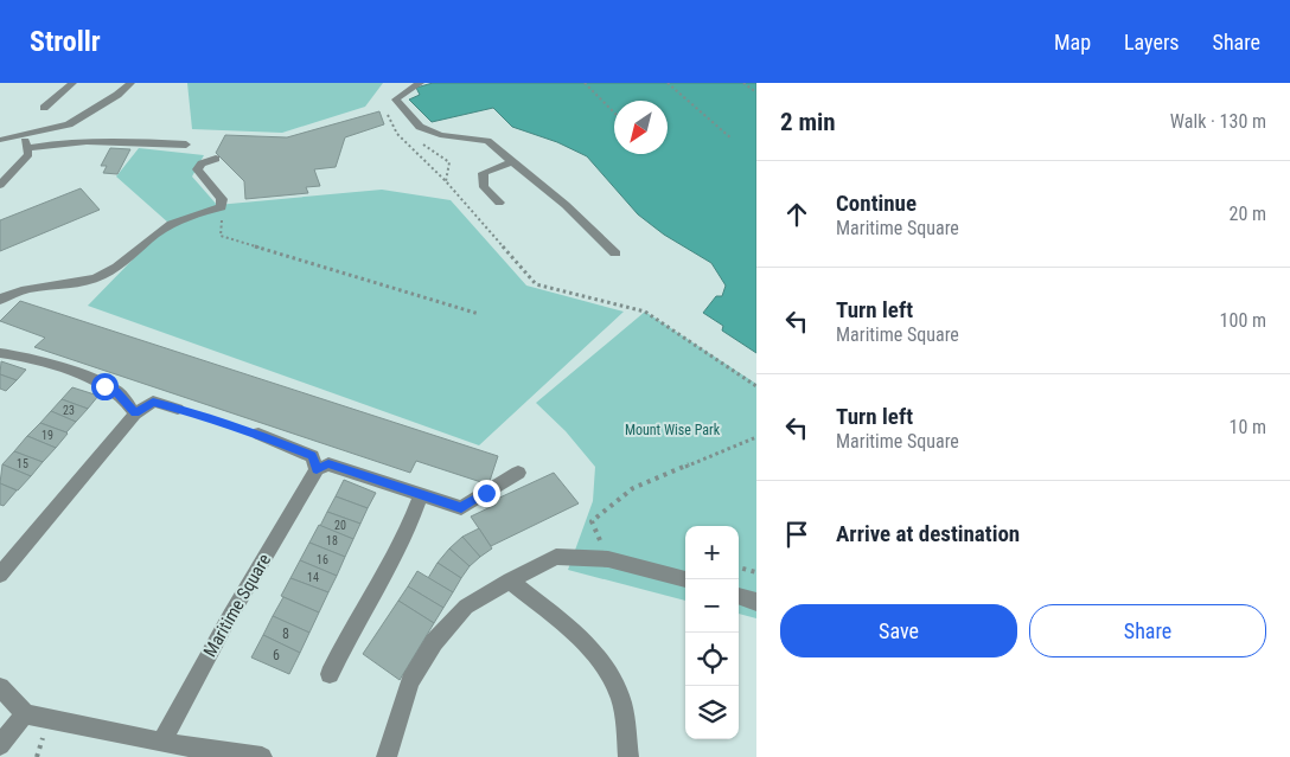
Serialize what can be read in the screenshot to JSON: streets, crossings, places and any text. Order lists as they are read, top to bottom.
{
  "streets": {
    "street": ["Maritime Square"]
  },
  "parks": ["Mount Wise Park"],
  "house_numbers": [
    "23",
    "19",
    "15",
    "20",
    "18",
    "16",
    "14",
    "8",
    "6"
  ],
  "north": "bottom left",
  "page": {
    "header": "Strollr",
    "nav": ["Map", "Layers", "Share"],
    "heading": ["2 min", "Walk · 130 m"],
    "list": [
      ["Continue", "Maritime Square", "20 m"],
      ["Turn left", "Maritime Square", "100 m"],
      ["Turn left", "Maritime Square", "10 m"],
      "Arrive at destination"
    ],
    "map_buttons": ["+", "−"],
    "buttons": ["Save", "Share"]
  }
}
